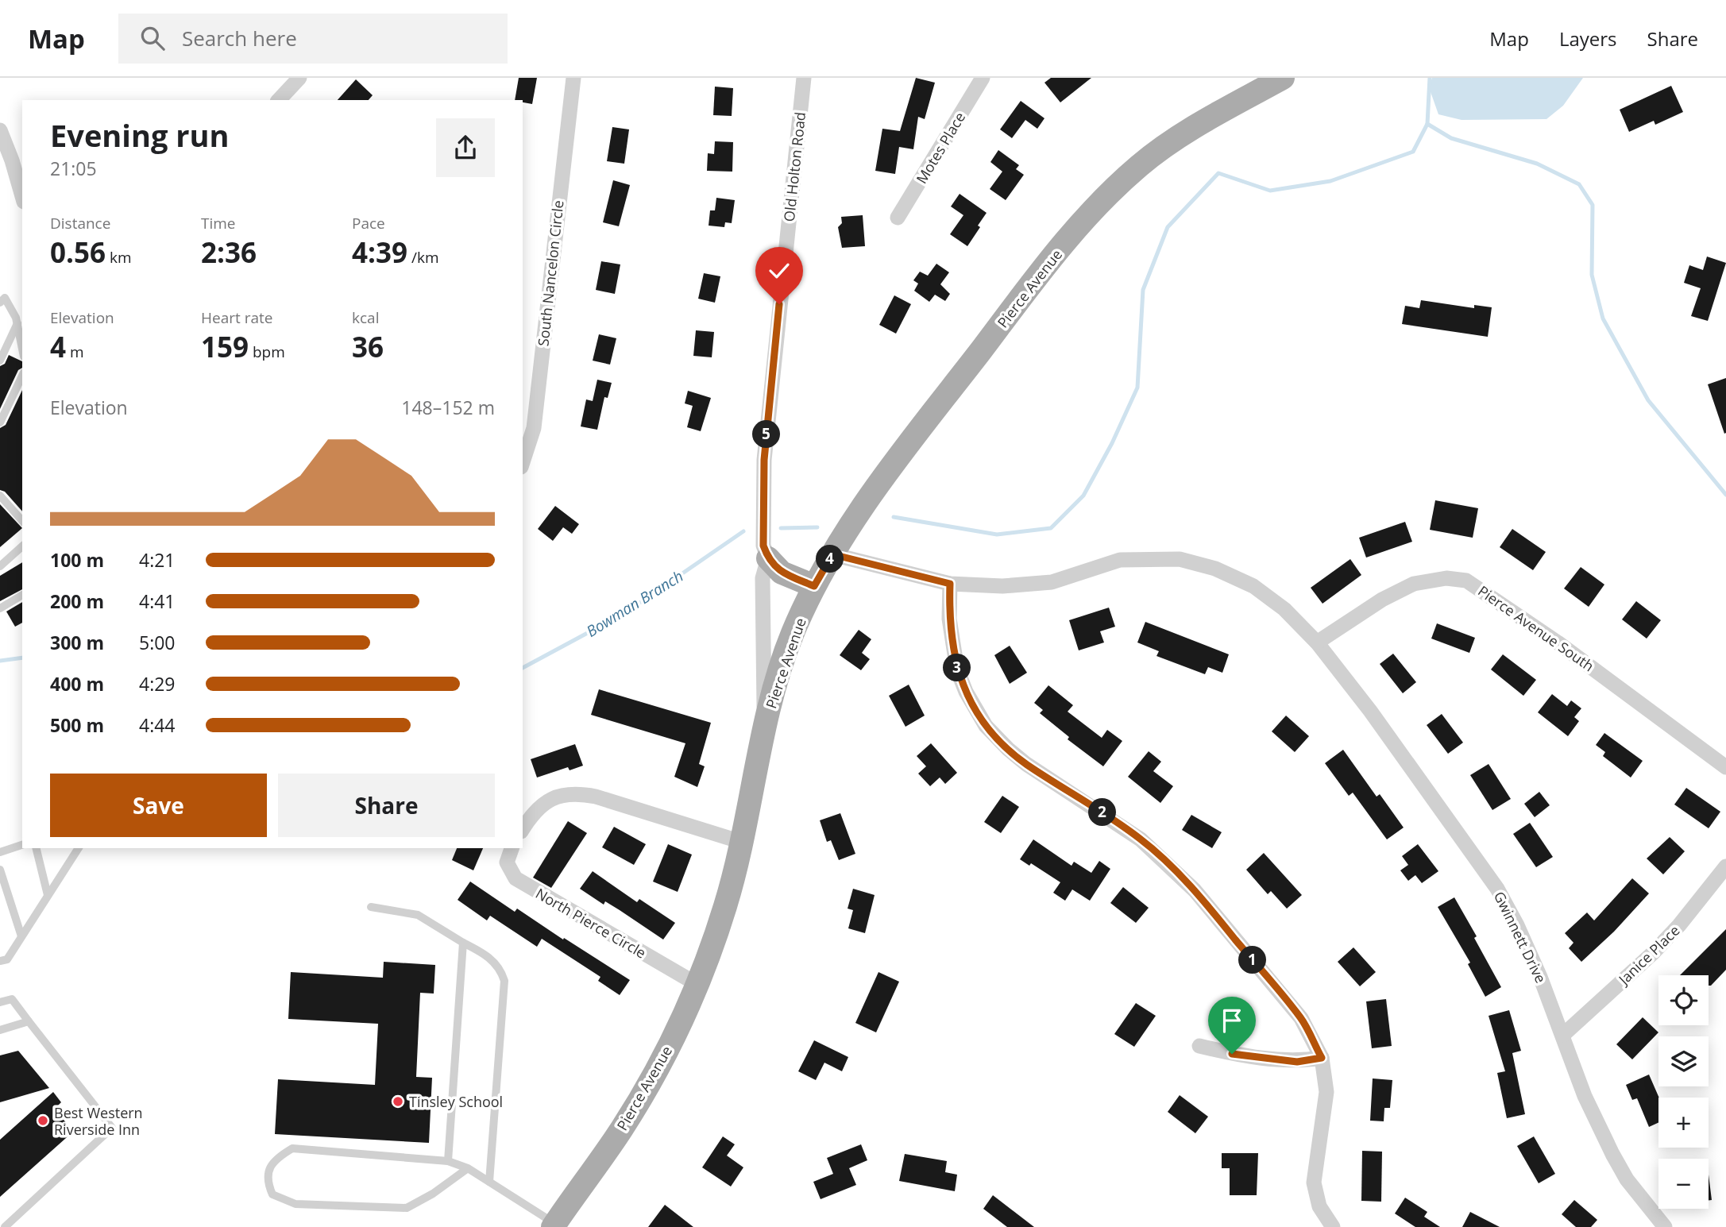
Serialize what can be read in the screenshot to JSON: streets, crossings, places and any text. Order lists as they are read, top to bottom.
{
  "streets": {
    "main road": ["Pierce Avenue"],
    "street": [
      "Motes Place",
      "Old Holton Road",
      "South Nancelon Circle",
      "Pierce Avenue South",
      "North Pierce Circle",
      "Gwinnett Drive",
      "Janice Place"
    ]
  },
  "crossings": [
    ["Old Holton Road", "Pierce Avenue"],
    ["Pierce Avenue", "North Pierce Circle"],
    ["Pierce Avenue South", "Gwinnett Drive"],
    ["Gwinnett Drive", "Janice Place"]
  ],
  "water": ["Bowman Branch"],
  "places": ["Tinsley School", "Best Western Riverside Inn"],
  "page": {
    "header": "Map",
    "search": "Search here",
    "nav": ["Map", "Layers", "Share"],
    "heading": ["Evening run", "21:05"],
    "stats": [
      ["Distance", "0.56 km"],
      ["Time", "2:36"],
      ["Pace", "4:39 /km"],
      ["Elevation", "4 m"],
      ["Heart rate", "159 bpm"],
      ["kcal", "36"]
    ],
    "chart": ["Elevation", "148–152 m"],
    "pins": [
      "5",
      "4",
      "3",
      "2",
      "1"
    ],
    "list": [
      {
        "name": "100 m",
        "note": "4:21"
      },
      {
        "name": "200 m",
        "note": "4:41"
      },
      {
        "name": "300 m",
        "note": "5:00"
      },
      {
        "name": "400 m",
        "note": "4:29"
      },
      {
        "name": "500 m",
        "note": "4:44"
      }
    ],
    "buttons": ["Save", "Share"],
    "map_buttons": ["+", "−"]
  }
}
